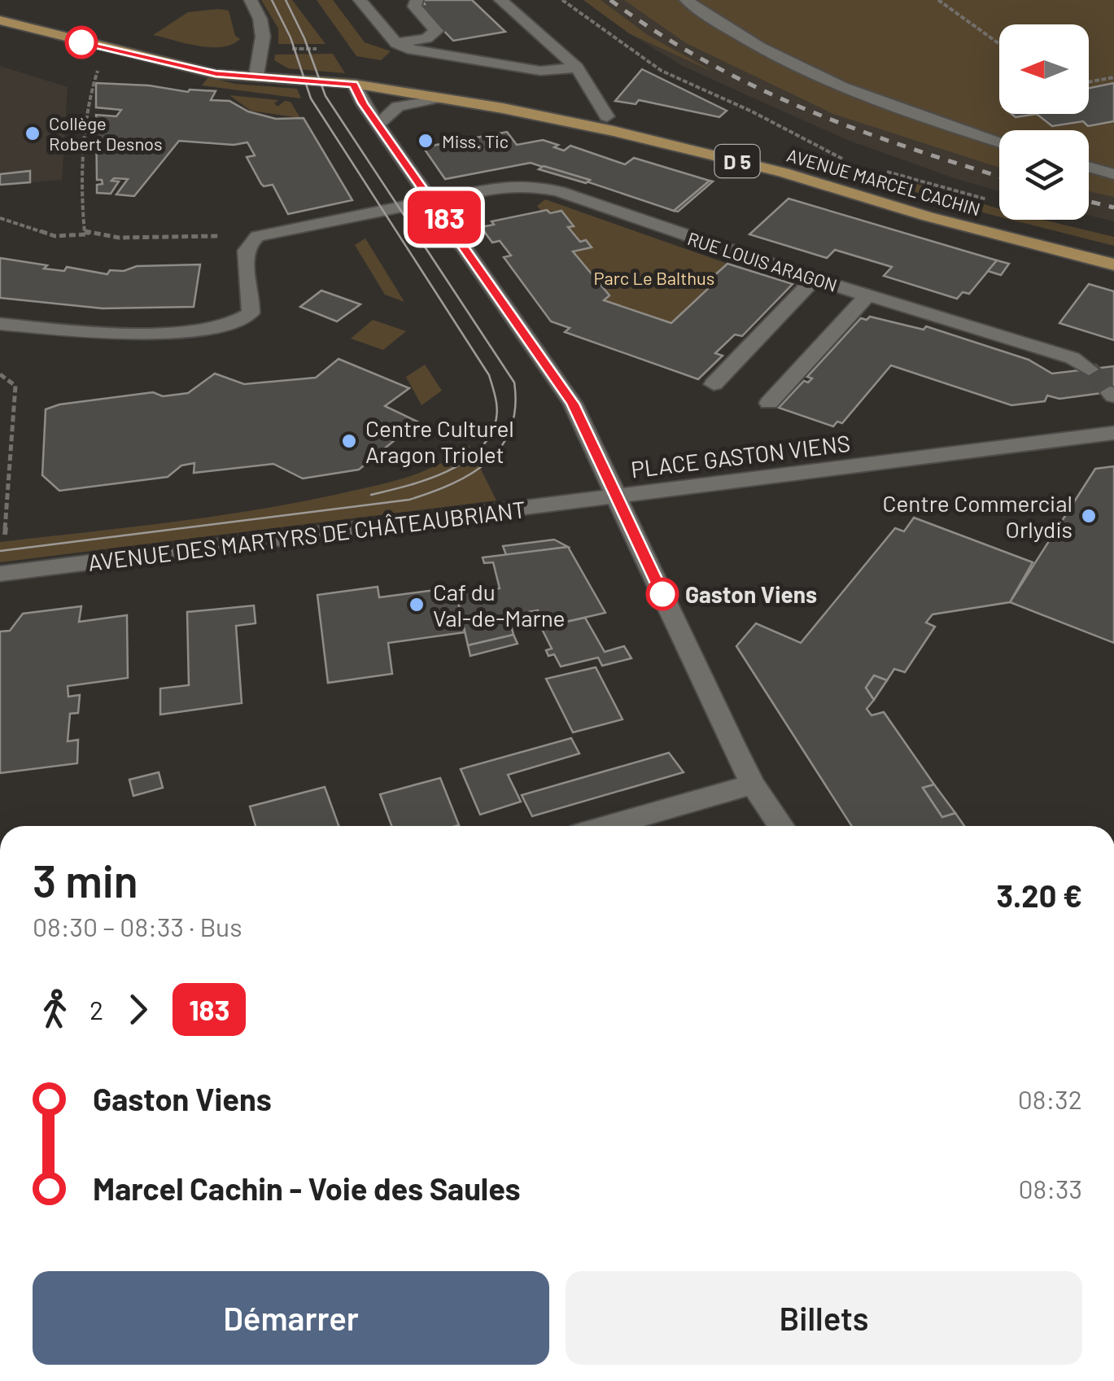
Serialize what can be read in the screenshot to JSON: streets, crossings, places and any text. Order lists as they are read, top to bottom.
{
  "streets": {
    "main road": ["D 5", "AVENUE MARCEL CACHIN"],
    "street": ["RUE LOUIS ARAGON", "PLACE GASTON VIENS", "AVENUE DES MARTYRS DE CHÂTEAUBRIANT"]
  },
  "crossings": [
    ["PLACE GASTON VIENS", "AVENUE DES MARTYRS DE CHÂTEAUBRIANT"]
  ],
  "parks": ["Parc Le Balthus"],
  "places": [
    "Collège Robert Desnos",
    "Miss. Tic",
    "Centre Culturel Aragon Triolet",
    "Centre Commercial Orlydis",
    "Gaston Viens",
    "Caf du Val-de-Marne"
  ],
  "lines": ["bus line 183"],
  "north": "left",
  "page": {
    "on_map": "183",
    "heading": ["3 min", "08:30 – 08:33 · Bus", "3.20 €"],
    "legs": ["2", "183"],
    "list": [
      {
        "name": "Gaston Viens",
        "value": "08:32"
      },
      {
        "name": "Marcel Cachin - Voie des Saules",
        "value": "08:33"
      }
    ],
    "buttons": ["Démarrer", "Billets"]
  }
}
